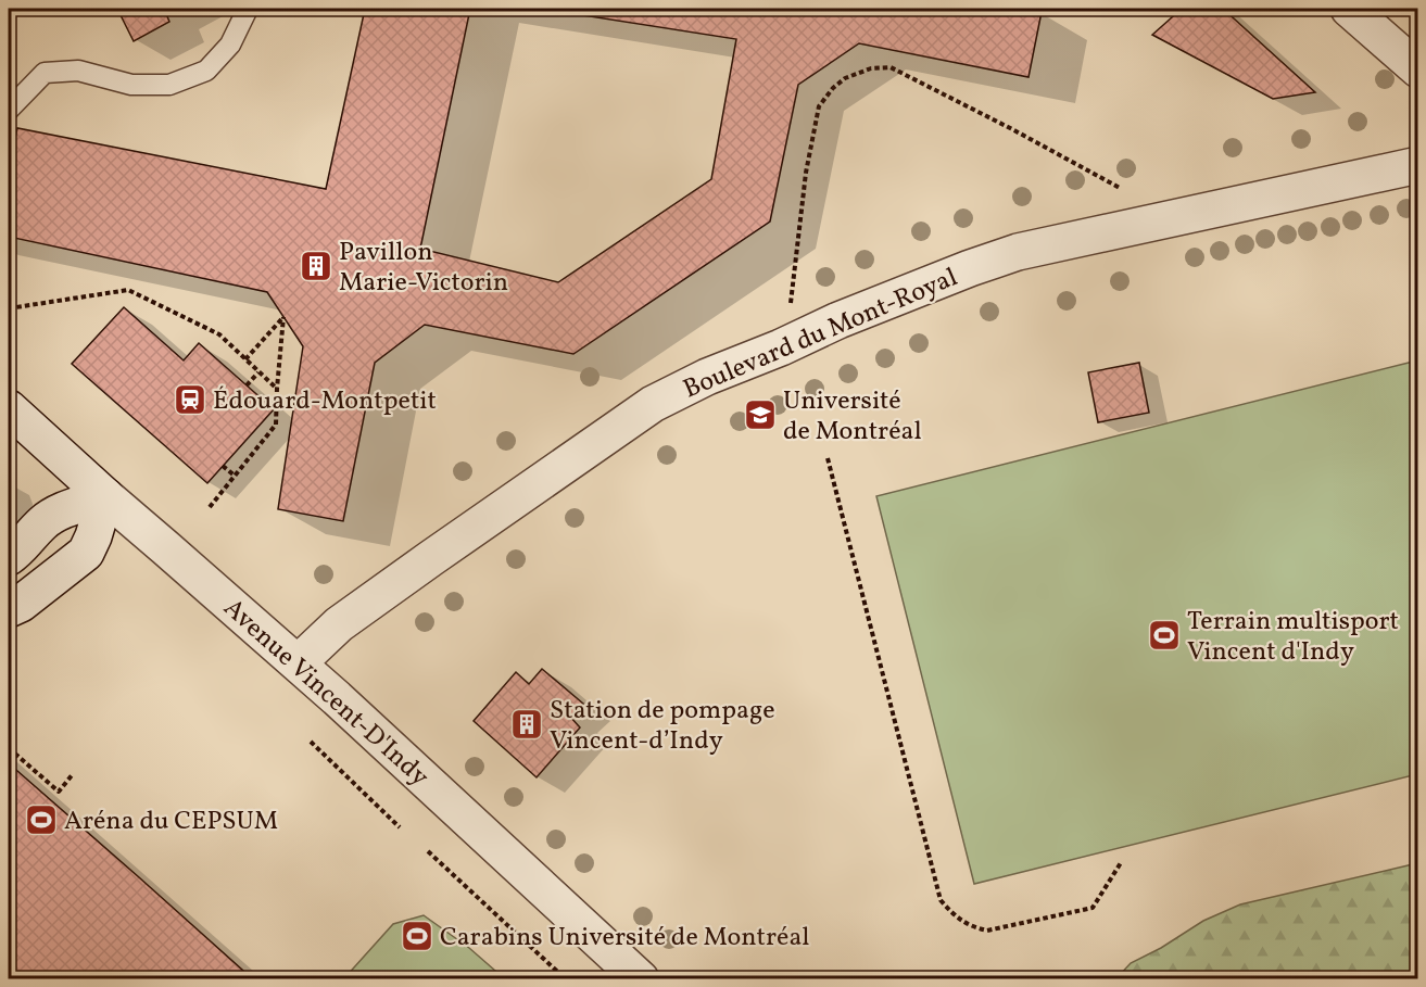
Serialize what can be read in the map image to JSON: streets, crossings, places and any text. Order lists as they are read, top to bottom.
{
  "streets": {
    "street": ["Boulevard du Mont-Royal", "Avenue Vincent-D'Indy"]
  },
  "crossings": [
    ["Boulevard du Mont-Royal", "Avenue Vincent-D'Indy"]
  ],
  "places": {
    "building": ["Pavillon Marie-Victorin", "Station de pompage Vincent-d’Indy"],
    "station": ["Édouard-Montpetit"],
    "school or university": ["Université de Montréal"],
    "sports": ["Terrain multisport Vincent d'Indy", "Aréna du CEPSUM", "Carabins Université de Montréal"]
  }
}
